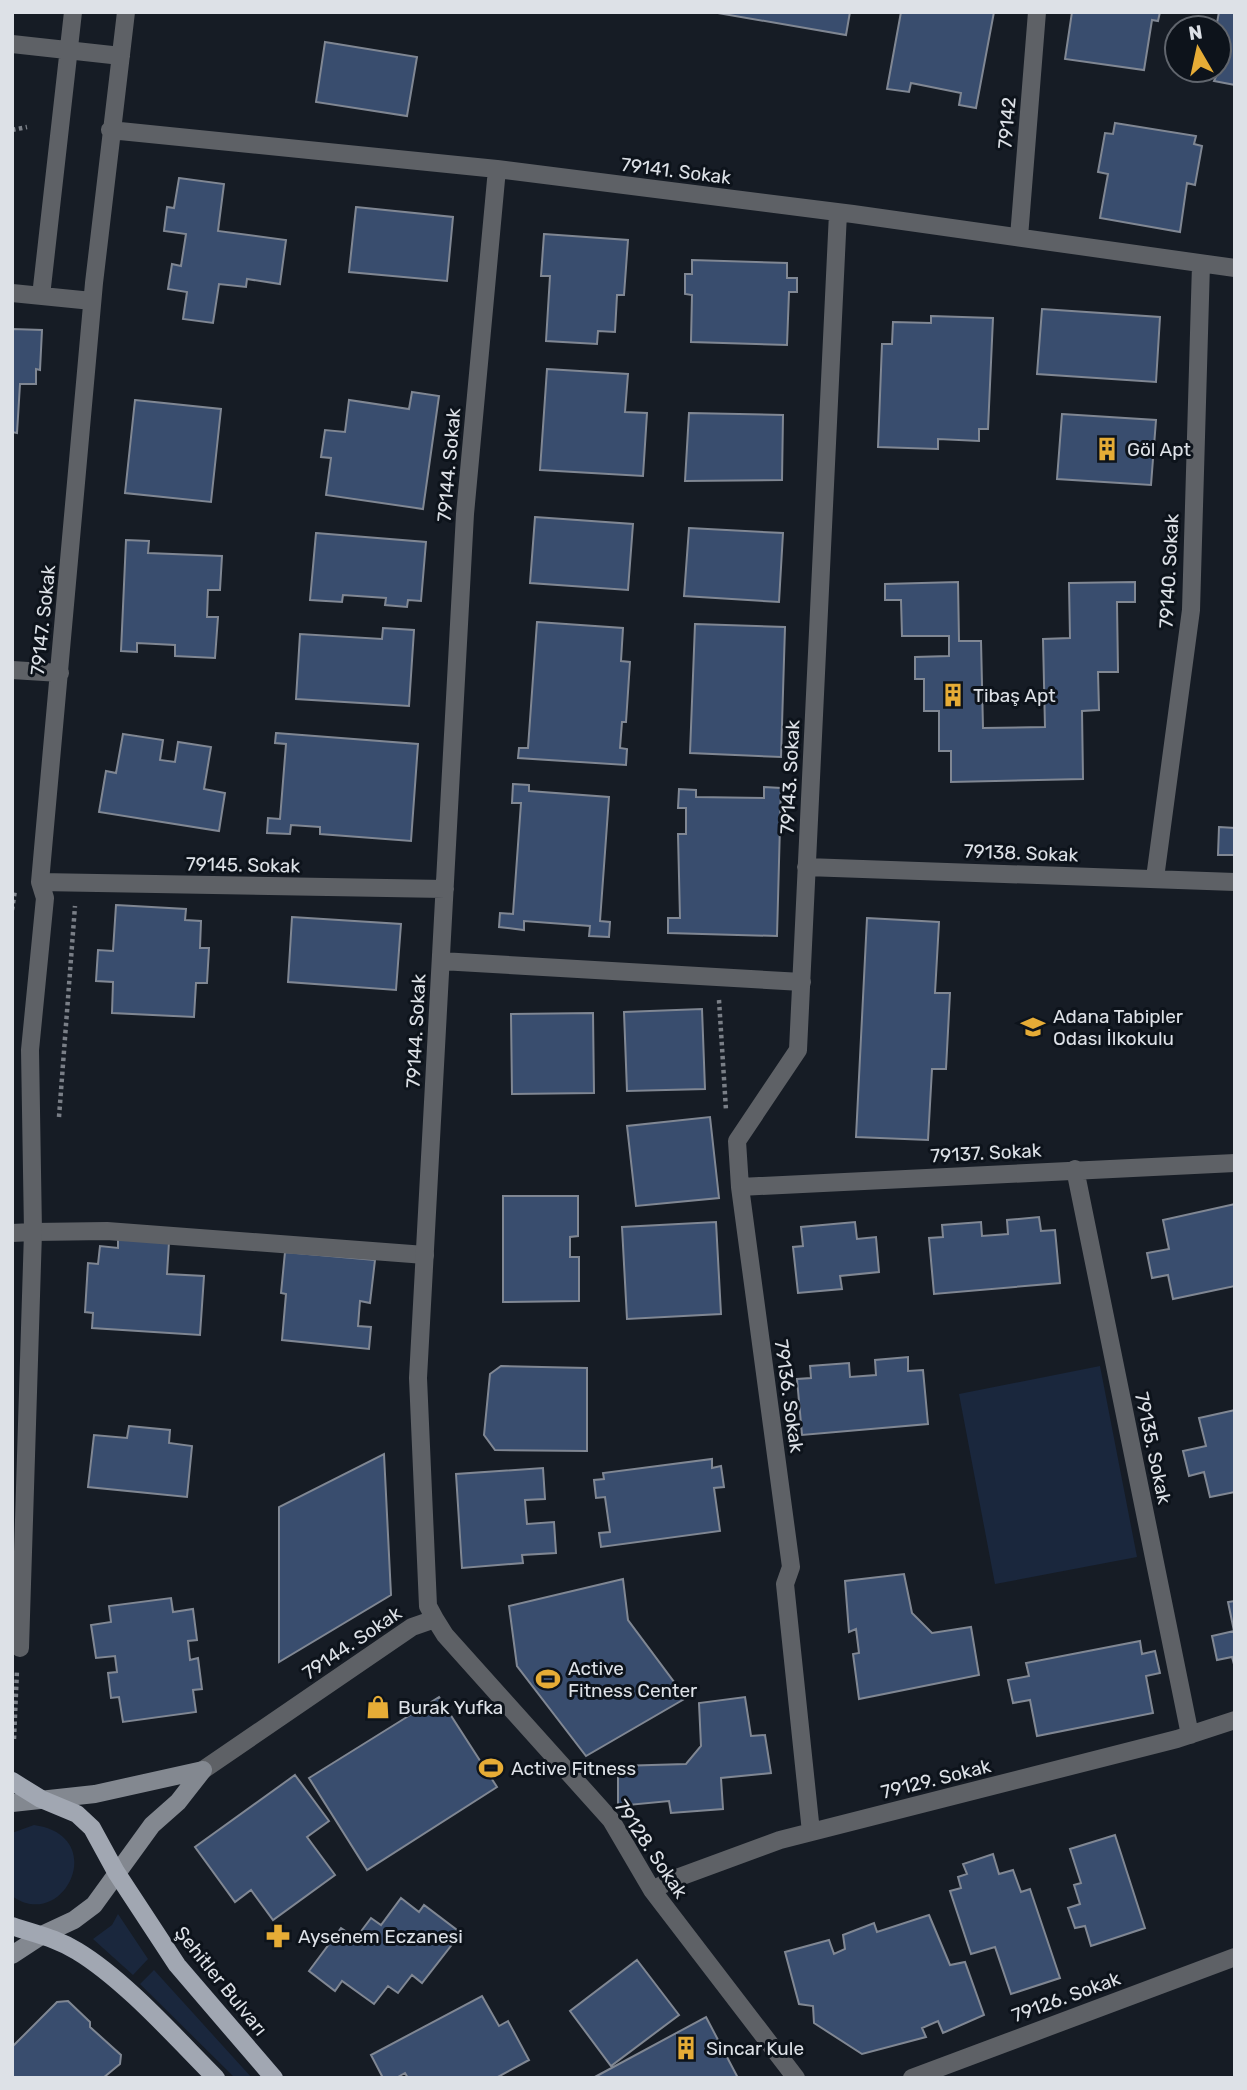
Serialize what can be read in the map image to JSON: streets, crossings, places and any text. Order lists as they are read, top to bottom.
{
  "streets": {
    "main road": ["Şehitler Bulvarı"],
    "street": [
      "79142",
      "79141. Sokak",
      "79144. Sokak",
      "79140. Sokak",
      "79147. Sokak",
      "79143. Sokak",
      "79138. Sokak",
      "79145. Sokak",
      "79137. Sokak",
      "79136. Sokak",
      "79135. Sokak",
      "79129. Sokak",
      "79128. Sokak",
      "79126. Sokak"
    ]
  },
  "crossings": [
    ["79142", "79141. Sokak"],
    ["79141. Sokak", "79144. Sokak"],
    ["79141. Sokak", "79140. Sokak"],
    ["79141. Sokak", "79147. Sokak"],
    ["79141. Sokak", "79143. Sokak"],
    ["79144. Sokak", "79145. Sokak"],
    ["79144. Sokak", "79128. Sokak"],
    ["79140. Sokak", "79138. Sokak"],
    ["79147. Sokak", "79145. Sokak"],
    ["79143. Sokak", "79138. Sokak"],
    ["79143. Sokak", "79136. Sokak"],
    ["79137. Sokak", "79136. Sokak"],
    ["79137. Sokak", "79135. Sokak"],
    ["79136. Sokak", "79129. Sokak"],
    ["79135. Sokak", "79129. Sokak"],
    ["79129. Sokak", "79128. Sokak"]
  ],
  "places": {
    "building": ["Göl Apt", "Tibaş Apt", "Sincar Kule"],
    "school or university": ["Adana Tabipler Odası İlkokulu"],
    "sports": ["Active Fitness Center", "Active Fitness"],
    "shop": ["Burak Yufka"],
    "pharmacy": ["Aysenem Eczanesi"]
  },
  "north": "top"
}
